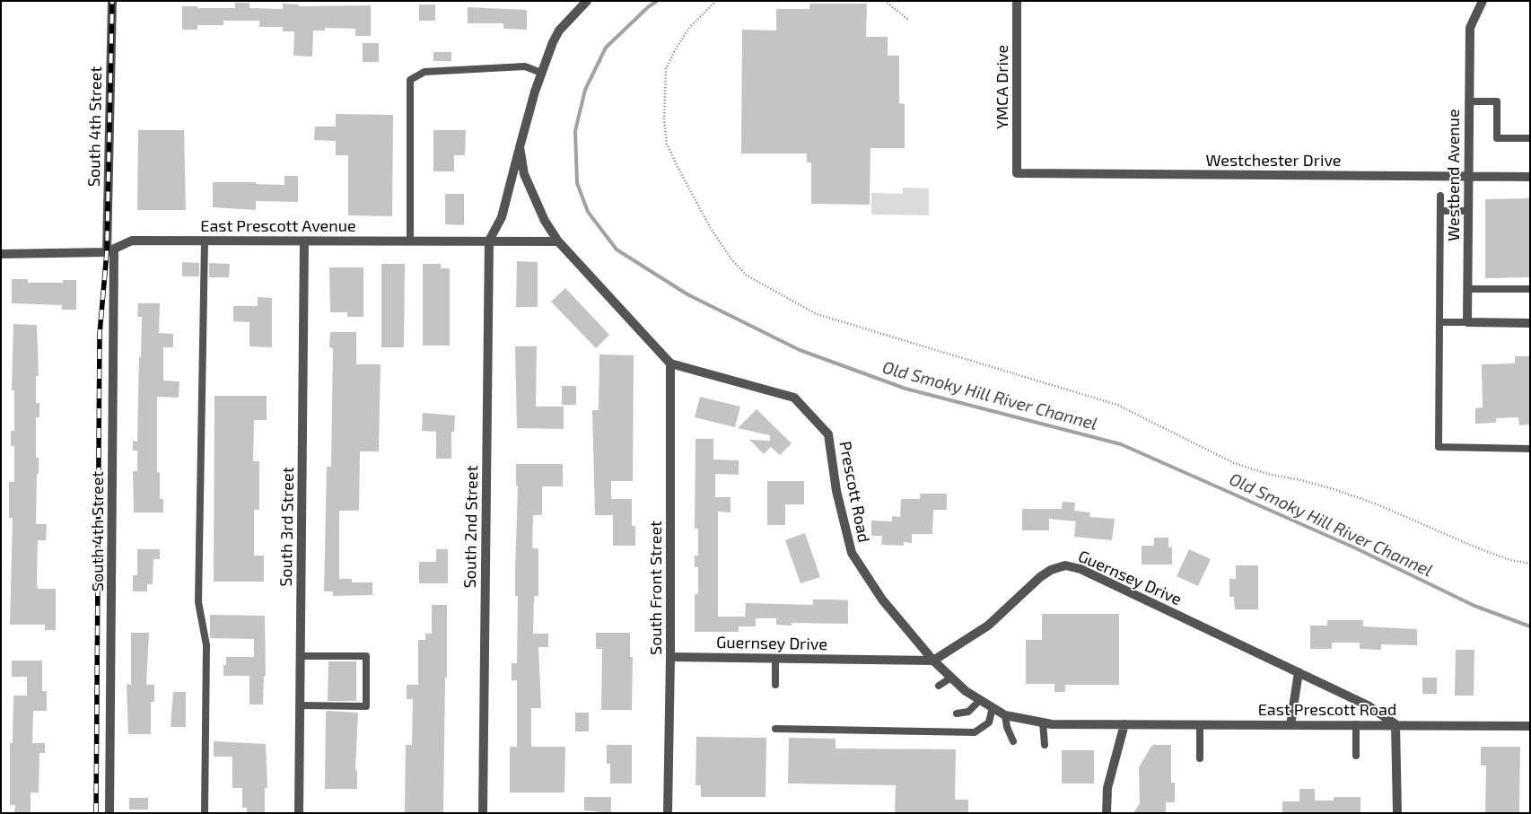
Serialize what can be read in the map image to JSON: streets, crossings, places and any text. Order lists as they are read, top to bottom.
{
  "streets": {
    "street": [
      "YMCA Drive",
      "South 4th Street",
      "Westchester Drive",
      "Westbend Avenue",
      "East Prescott Avenue",
      "Prescott Road",
      "South 3rd Street",
      "South 2nd Street",
      "Guernsey Drive",
      "South Front Street",
      "East Prescott Road"
    ]
  },
  "crossings": [
    ["YMCA Drive", "Westchester Drive"],
    ["South 4th Street", "East Prescott Avenue"],
    ["Westchester Drive", "Westbend Avenue"],
    ["East Prescott Avenue", "South 3rd Street"],
    ["East Prescott Avenue", "South 2nd Street"],
    ["Prescott Road", "Guernsey Drive"],
    ["Prescott Road", "South Front Street"],
    ["Prescott Road", "East Prescott Road"],
    ["Guernsey Drive", "South Front Street"],
    ["Guernsey Drive", "East Prescott Road"]
  ],
  "water": ["Old Smoky Hill River Channel"]
}
